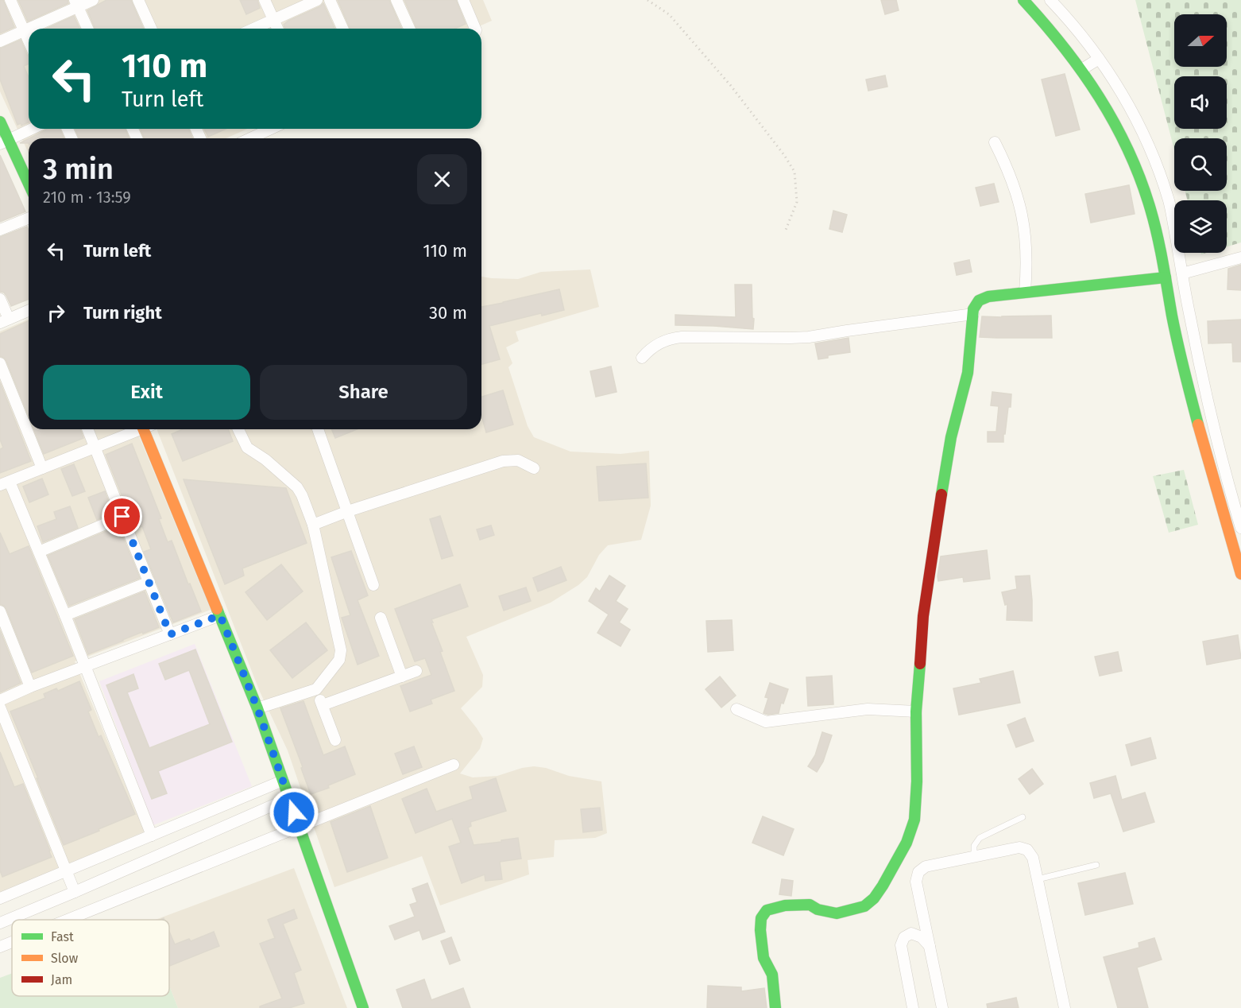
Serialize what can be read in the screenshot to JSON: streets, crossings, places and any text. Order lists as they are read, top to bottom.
{
  "legend": ["Fast", "Slow", "Jam"],
  "north": "right",
  "page": {
    "turn": ["110 m", "Turn left"],
    "heading": ["3 min", "210 m · 13:59"],
    "list": [
      {
        "name": "Turn left",
        "value": "110 m"
      },
      {
        "name": "Turn right",
        "value": "30 m"
      }
    ],
    "buttons": ["Exit", "Share"]
  }
}
